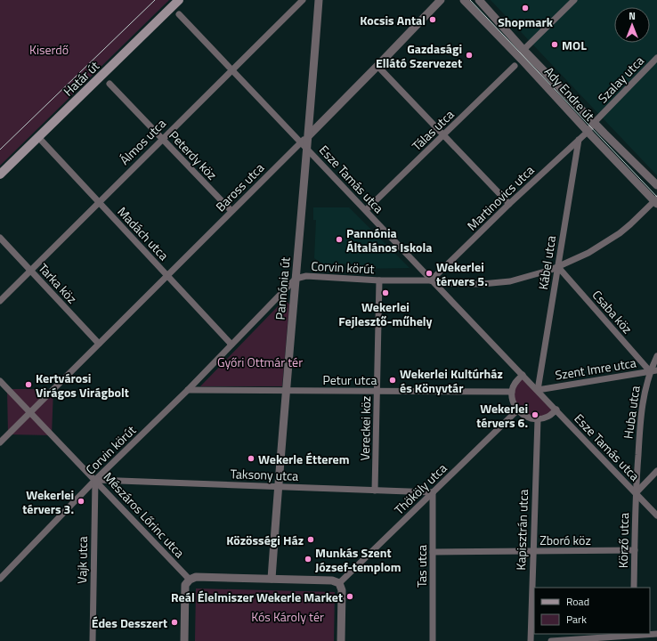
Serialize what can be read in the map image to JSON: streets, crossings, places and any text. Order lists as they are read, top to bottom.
{
  "streets": {
    "main road": ["Határ út"],
    "street": [
      "Szalay utca",
      "Ady Endre út",
      "Tálas utca",
      "Álmos utca",
      "Peterdy köz",
      "Esze Tamás utca",
      "Baross utca",
      "Martinovics utca",
      "Madách utca",
      "Kábel utca",
      "Corvin körút",
      "Tarka köz",
      "Pannónia út",
      "Csaba köz",
      "Szent Imre utca",
      "Petur utca",
      "Huba utca",
      "Vereckei köz",
      "Taksony utca",
      "Thököly utca",
      "Mészáros Lőrinc utca",
      "Kapisztrán utca",
      "Zboró köz",
      "Körző utca",
      "Vajk utca",
      "Tas utca"
    ]
  },
  "crossings": [
    ["Határ út", "Madách utca"],
    ["Szalay utca", "Ady Endre út"],
    ["Szalay utca", "Martinovics utca"],
    ["Ady Endre út", "Martinovics utca"],
    ["Ady Endre út", "Corvin körút"],
    ["Tálas utca", "Esze Tamás utca"],
    ["Álmos utca", "Peterdy köz"],
    ["Álmos utca", "Esze Tamás utca"],
    ["Álmos utca", "Madách utca"],
    ["Álmos utca", "Tarka köz"],
    ["Peterdy köz", "Baross utca"],
    ["Esze Tamás utca", "Baross utca"],
    ["Esze Tamás utca", "Martinovics utca"],
    ["Esze Tamás utca", "Kábel utca"],
    ["Esze Tamás utca", "Corvin körút"],
    ["Esze Tamás utca", "Pannónia út"],
    ["Esze Tamás utca", "Szent Imre utca"],
    ["Esze Tamás utca", "Huba utca"],
    ["Esze Tamás utca", "Körző utca"],
    ["Baross utca", "Madách utca"],
    ["Baross utca", "Tarka köz"],
    ["Baross utca", "Pannónia út"],
    ["Baross utca", "Mészáros Lőrinc utca"],
    ["Martinovics utca", "Kábel utca"],
    ["Martinovics utca", "Corvin körút"],
    ["Madách utca", "Corvin körút"],
    ["Kábel utca", "Corvin körút"],
    ["Kábel utca", "Csaba köz"],
    ["Kábel utca", "Szent Imre utca"],
    ["Corvin körút", "Pannónia út"],
    ["Corvin körút", "Csaba köz"],
    ["Corvin körút", "Petur utca"],
    ["Corvin körút", "Vereckei köz"],
    ["Corvin körút", "Taksony utca"],
    ["Corvin körút", "Mészáros Lőrinc utca"],
    ["Corvin körút", "Vajk utca"],
    ["Pannónia út", "Petur utca"],
    ["Pannónia út", "Taksony utca"],
    ["Csaba köz", "Szent Imre utca"],
    ["Csaba köz", "Huba utca"],
    ["Szent Imre utca", "Huba utca"],
    ["Petur utca", "Vereckei köz"],
    ["Huba utca", "Körző utca"],
    ["Vereckei köz", "Taksony utca"],
    ["Taksony utca", "Thököly utca"],
    ["Taksony utca", "Mészáros Lőrinc utca"],
    ["Taksony utca", "Vajk utca"],
    ["Taksony utca", "Tas utca"],
    ["Thököly utca", "Tas utca"],
    ["Mészáros Lőrinc utca", "Vajk utca"],
    ["Kapisztrán utca", "Zboró köz"],
    ["Zboró köz", "Körző utca"],
    ["Zboró köz", "Tas utca"]
  ],
  "parks": ["Kiserdő", "Győri Ottmár tér", "Kós Károly tér"],
  "places": [
    "Shopmark",
    "Kocsis Antal",
    "MOL",
    "Gazdasági Ellátó Szervezet",
    "Pannónia Általános Iskola",
    "Wekerlei térvers 5.",
    "Wekerlei Fejlesztő-műhely",
    "Wekerlei Kultúrház és Könyvtár",
    "Kertvárosi Virágos Virágbolt",
    "Wekerlei térvers 6.",
    "Wekerle Étterem",
    "Wekerlei térvers 3.",
    "Közösségi Ház",
    "Munkás Szent József-templom",
    "Reál Élelmiszer Wekerle Market",
    "Édes Desszert"
  ],
  "legend": ["Road", "Park"],
  "north": "top"
}
